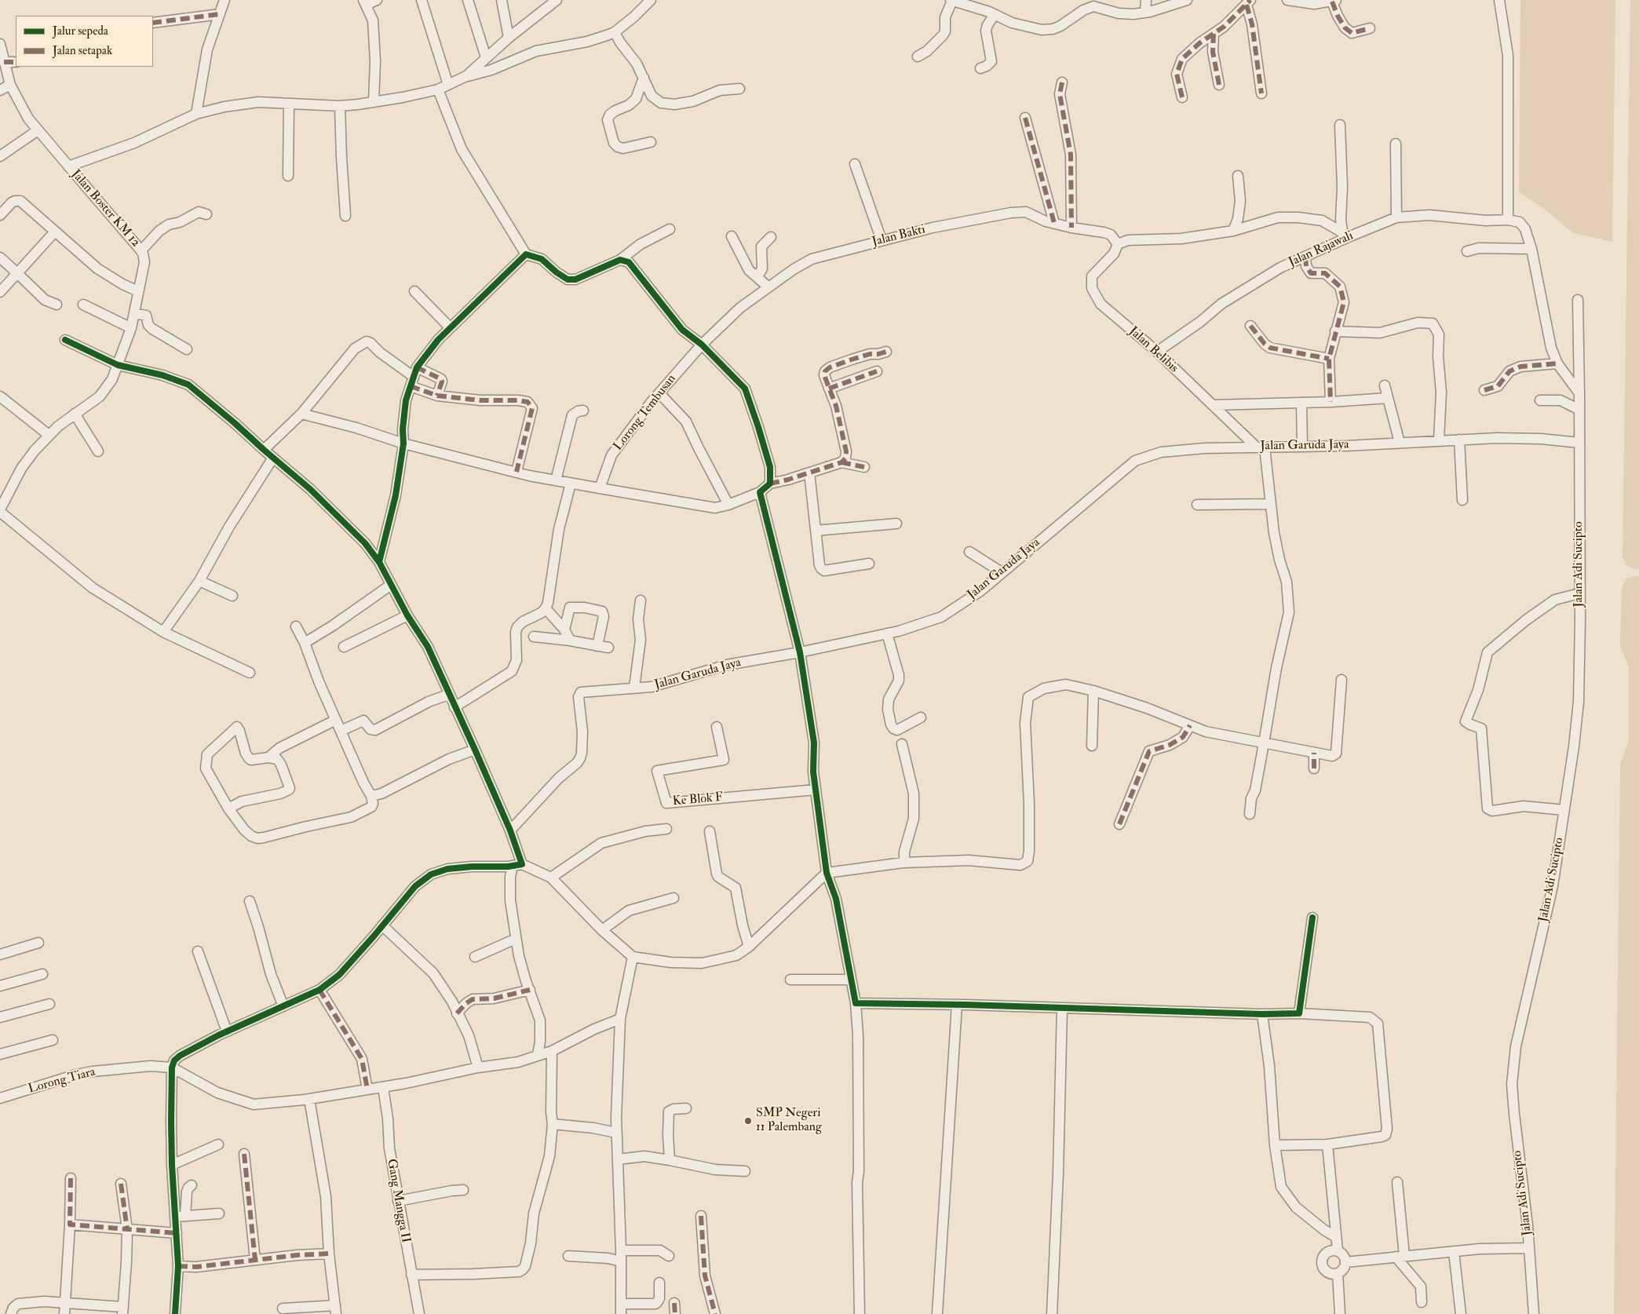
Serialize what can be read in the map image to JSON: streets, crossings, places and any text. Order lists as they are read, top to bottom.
{
  "streets": {
    "street": [
      "Jalan Boster KM 12",
      "Jalan Bakti",
      "Jalan Rajawali",
      "Jalan Belibis",
      "Lorong Tembusan",
      "Jalan Garuda Jaya",
      "Jalan Adi Sucipto",
      "Ke Blok F",
      "Lorong Tiara",
      "Gang Mangga II"
    ]
  },
  "crossings": [
    ["Jalan Bakti", "Jalan Belibis"],
    ["Jalan Bakti", "Lorong Tembusan"],
    ["Jalan Rajawali", "Jalan Belibis"],
    ["Jalan Belibis", "Jalan Garuda Jaya"],
    ["Jalan Garuda Jaya", "Jalan Adi Sucipto"]
  ],
  "places": ["SMP Negeri 11 Palembang"],
  "legend": ["Jalur sepeda", "Jalan setapak"]
}
